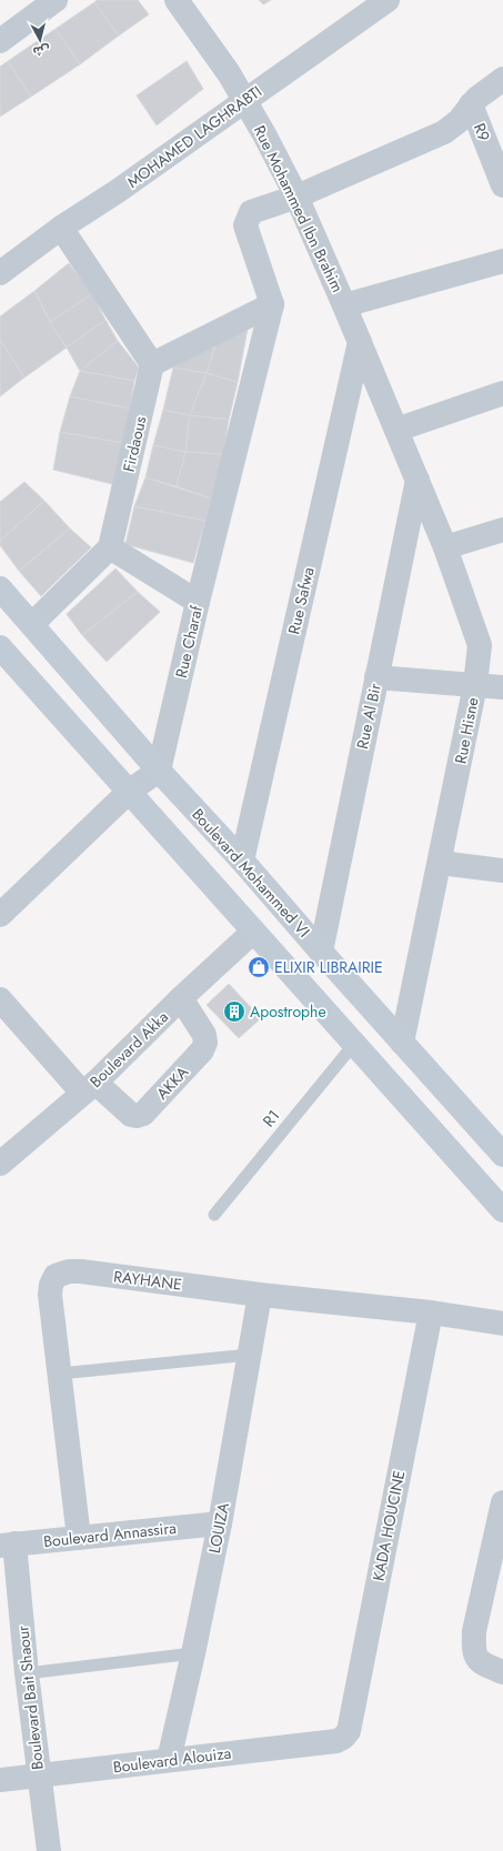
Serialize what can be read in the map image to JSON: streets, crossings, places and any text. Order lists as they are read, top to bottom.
{
  "streets": {
    "main road": ["Boulevard Mohammed VI"],
    "street": [
      "R9",
      "MOHAMED LAGHRABTI",
      "Rue Mohammed Ibn Brahim",
      "Firdaous",
      "Rue Safwa",
      "Rue Charaf",
      "Rue Al Bir",
      "Rue Hisne",
      "Boulevard Akka",
      "AKKA",
      "RAYHANE",
      "KADA HOUCINE",
      "LOUIZA",
      "Boulevard Annassira",
      "Boulevard Bait Shaour",
      "Boulevard Alouiza"
    ],
    "lane": ["R1"]
  },
  "crossings": [
    ["MOHAMED LAGHRABTI", "Rue Mohammed Ibn Brahim"],
    ["Rue Mohammed Ibn Brahim", "Rue Safwa"],
    ["Rue Mohammed Ibn Brahim", "Rue Hisne"],
    ["Rue Safwa", "Boulevard Mohammed VI"],
    ["Rue Charaf", "Boulevard Mohammed VI"],
    ["Rue Al Bir", "Rue Hisne"],
    ["Rue Al Bir", "Boulevard Mohammed VI"],
    ["Rue Hisne", "Boulevard Mohammed VI"],
    ["Boulevard Akka", "AKKA"],
    ["RAYHANE", "KADA HOUCINE"],
    ["RAYHANE", "LOUIZA"],
    ["RAYHANE", "Boulevard Annassira"],
    ["KADA HOUCINE", "Boulevard Alouiza"],
    ["LOUIZA", "Boulevard Annassira"],
    ["LOUIZA", "Boulevard Alouiza"],
    ["Boulevard Annassira", "Boulevard Bait Shaour"],
    ["Boulevard Bait Shaour", "Boulevard Alouiza"]
  ],
  "places": {
    "shop": ["ELIXIR LIBRAIRIE"],
    "building": ["Apostrophe"]
  },
  "north": "bottom"
}
